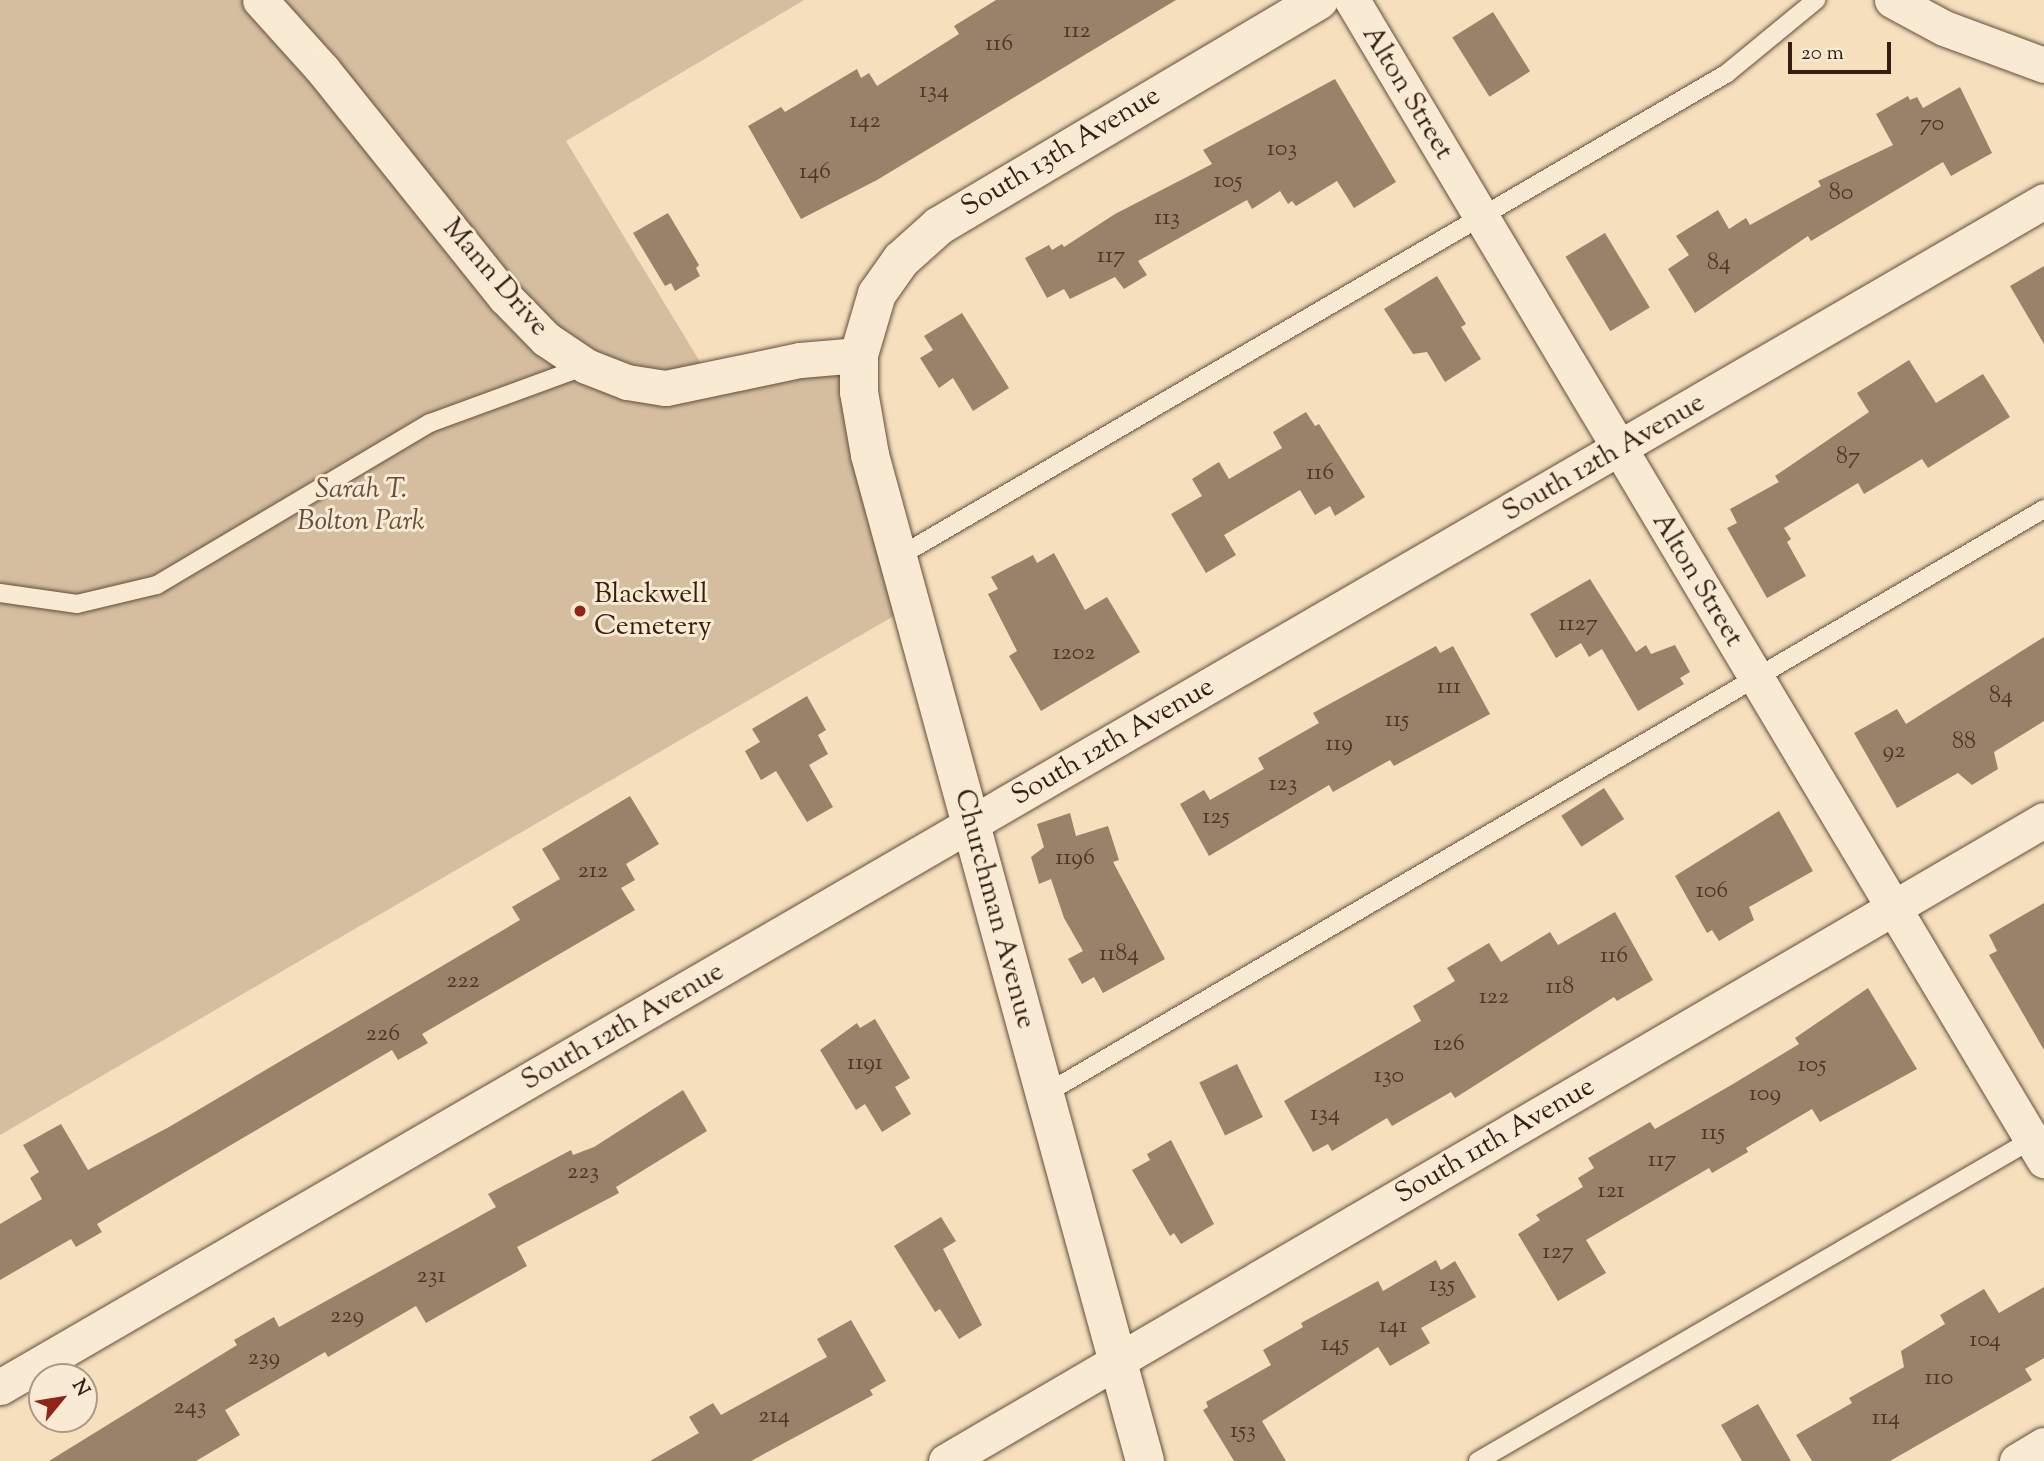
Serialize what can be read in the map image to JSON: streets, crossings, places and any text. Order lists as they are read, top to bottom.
{
  "streets": {
    "street": [
      "Alton Street",
      "South 13th Avenue",
      "Mann Drive",
      "South 12th Avenue",
      "Churchman Avenue",
      "South 11th Avenue"
    ]
  },
  "crossings": [
    ["Alton Street", "South 12th Avenue"],
    ["Alton Street", "South 11th Avenue"],
    ["South 13th Avenue", "Mann Drive"],
    ["South 13th Avenue", "Churchman Avenue"],
    ["Mann Drive", "Churchman Avenue"],
    ["South 12th Avenue", "Churchman Avenue"],
    ["Churchman Avenue", "South 11th Avenue"]
  ],
  "parks": ["Sarah T. Bolton Park"],
  "places": ["Blackwell Cemetery"],
  "house_numbers": [
    "112",
    "116",
    "134",
    "142",
    "70",
    "103",
    "146",
    "105",
    "80",
    "113",
    "117",
    "84",
    "87",
    "116",
    "1127",
    "1202",
    "111",
    "84",
    "115",
    "88",
    "119",
    "92",
    "123",
    "125",
    "1196",
    "212",
    "106",
    "1184",
    "116",
    "222",
    "118",
    "122",
    "226",
    "126",
    "1191",
    "105",
    "130",
    "109",
    "134",
    "115",
    "117",
    "223",
    "121",
    "127",
    "231",
    "135",
    "229",
    "141",
    "104",
    "145",
    "239",
    "110",
    "243",
    "214",
    "114",
    "153"
  ],
  "scale_bar": "20 m",
  "north": "top right"
}
